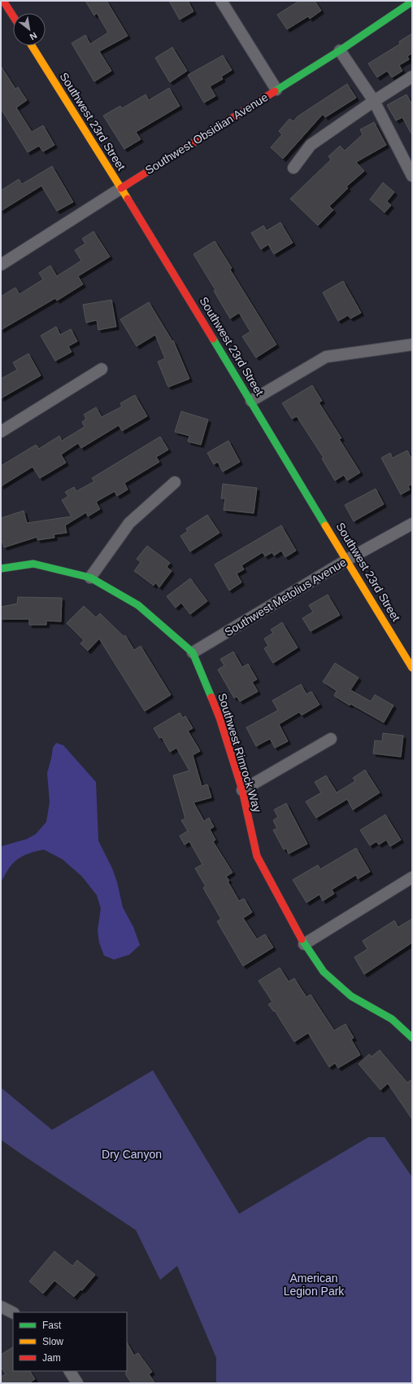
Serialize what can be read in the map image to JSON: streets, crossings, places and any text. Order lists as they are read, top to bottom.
{
  "streets": {
    "street": [
      "Southwest 23rd Street",
      "Southwest Obsidian Avenue",
      "Southwest Metolius Avenue",
      "Southwest Rimrock Way"
    ]
  },
  "crossings": [
    ["Southwest 23rd Street", "Southwest Obsidian Avenue"],
    ["Southwest 23rd Street", "Southwest Metolius Avenue"],
    ["Southwest Metolius Avenue", "Southwest Rimrock Way"]
  ],
  "parks": ["Dry Canyon", "American Legion Park"],
  "legend": ["Fast", "Slow", "Jam"],
  "north": "bottom right"
}
